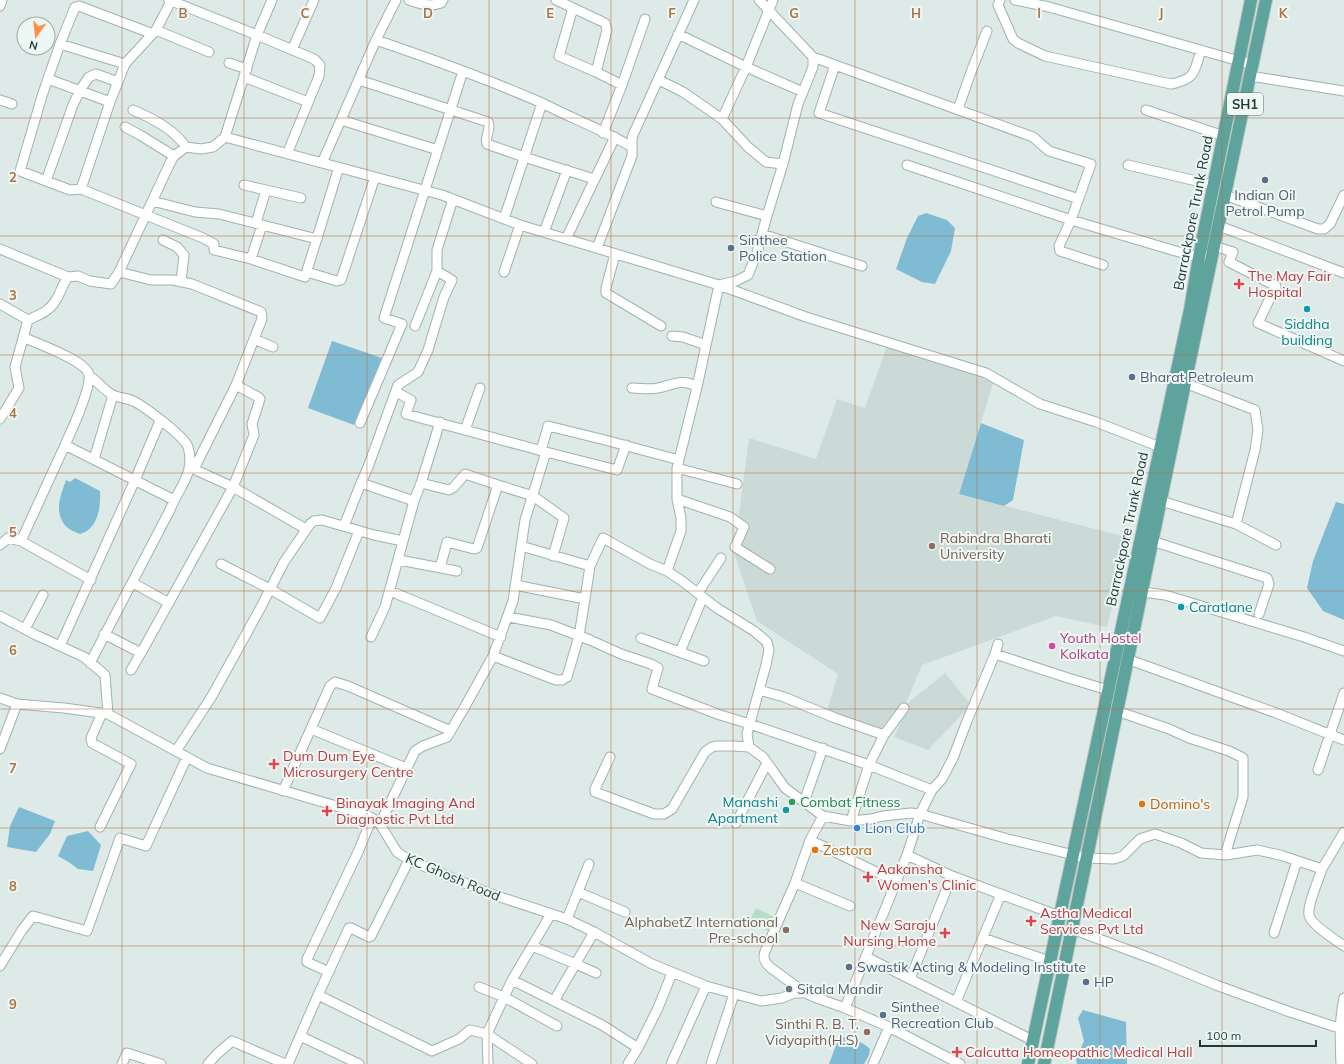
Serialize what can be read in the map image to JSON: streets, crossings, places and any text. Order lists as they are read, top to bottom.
{
  "streets": {
    "main road": ["SH1", "Barrackpore Trunk Road"],
    "street": ["KC Ghosh Road"]
  },
  "places": {
    "other": [
      "Indian Oil Petrol Pump",
      "Sinthee Police Station",
      "Siddha building",
      "Bharat Petroleum",
      "Rabindra Bharati University",
      "Caratlane",
      "Youth Hostel Kolkata",
      "Combat Fitness",
      "Domino's",
      "Manashi Apartment",
      "Lion Club",
      "Zestora",
      "AlphabetZ International Pre-school",
      "Swastik Acting & Modeling Institute",
      "HP",
      "Sitala Mandir",
      "Sinthee Recreation Club",
      "Sinthi R. B. T. Vidyapith(H.S)"
    ],
    "health": [
      "The May Fair Hospital",
      "Dum Dum Eye Microsurgery Centre",
      "Binayak Imaging And Diagnostic Pvt Ltd",
      "Aakansha Women's Clinic",
      "Astha Medical Services Pvt Ltd",
      "New Saraju Nursing Home",
      "Calcutta Homeopathic Medical Hall"
    ]
  },
  "scale_bar": "100 m",
  "north": "bottom",
  "grid": {
    "columns": [
      "B",
      "C",
      "D",
      "E",
      "F",
      "G",
      "H",
      "I",
      "J",
      "K"
    ],
    "rows": [
      "2",
      "3",
      "4",
      "5",
      "6",
      "7",
      "8",
      "9"
    ]
  }
}
